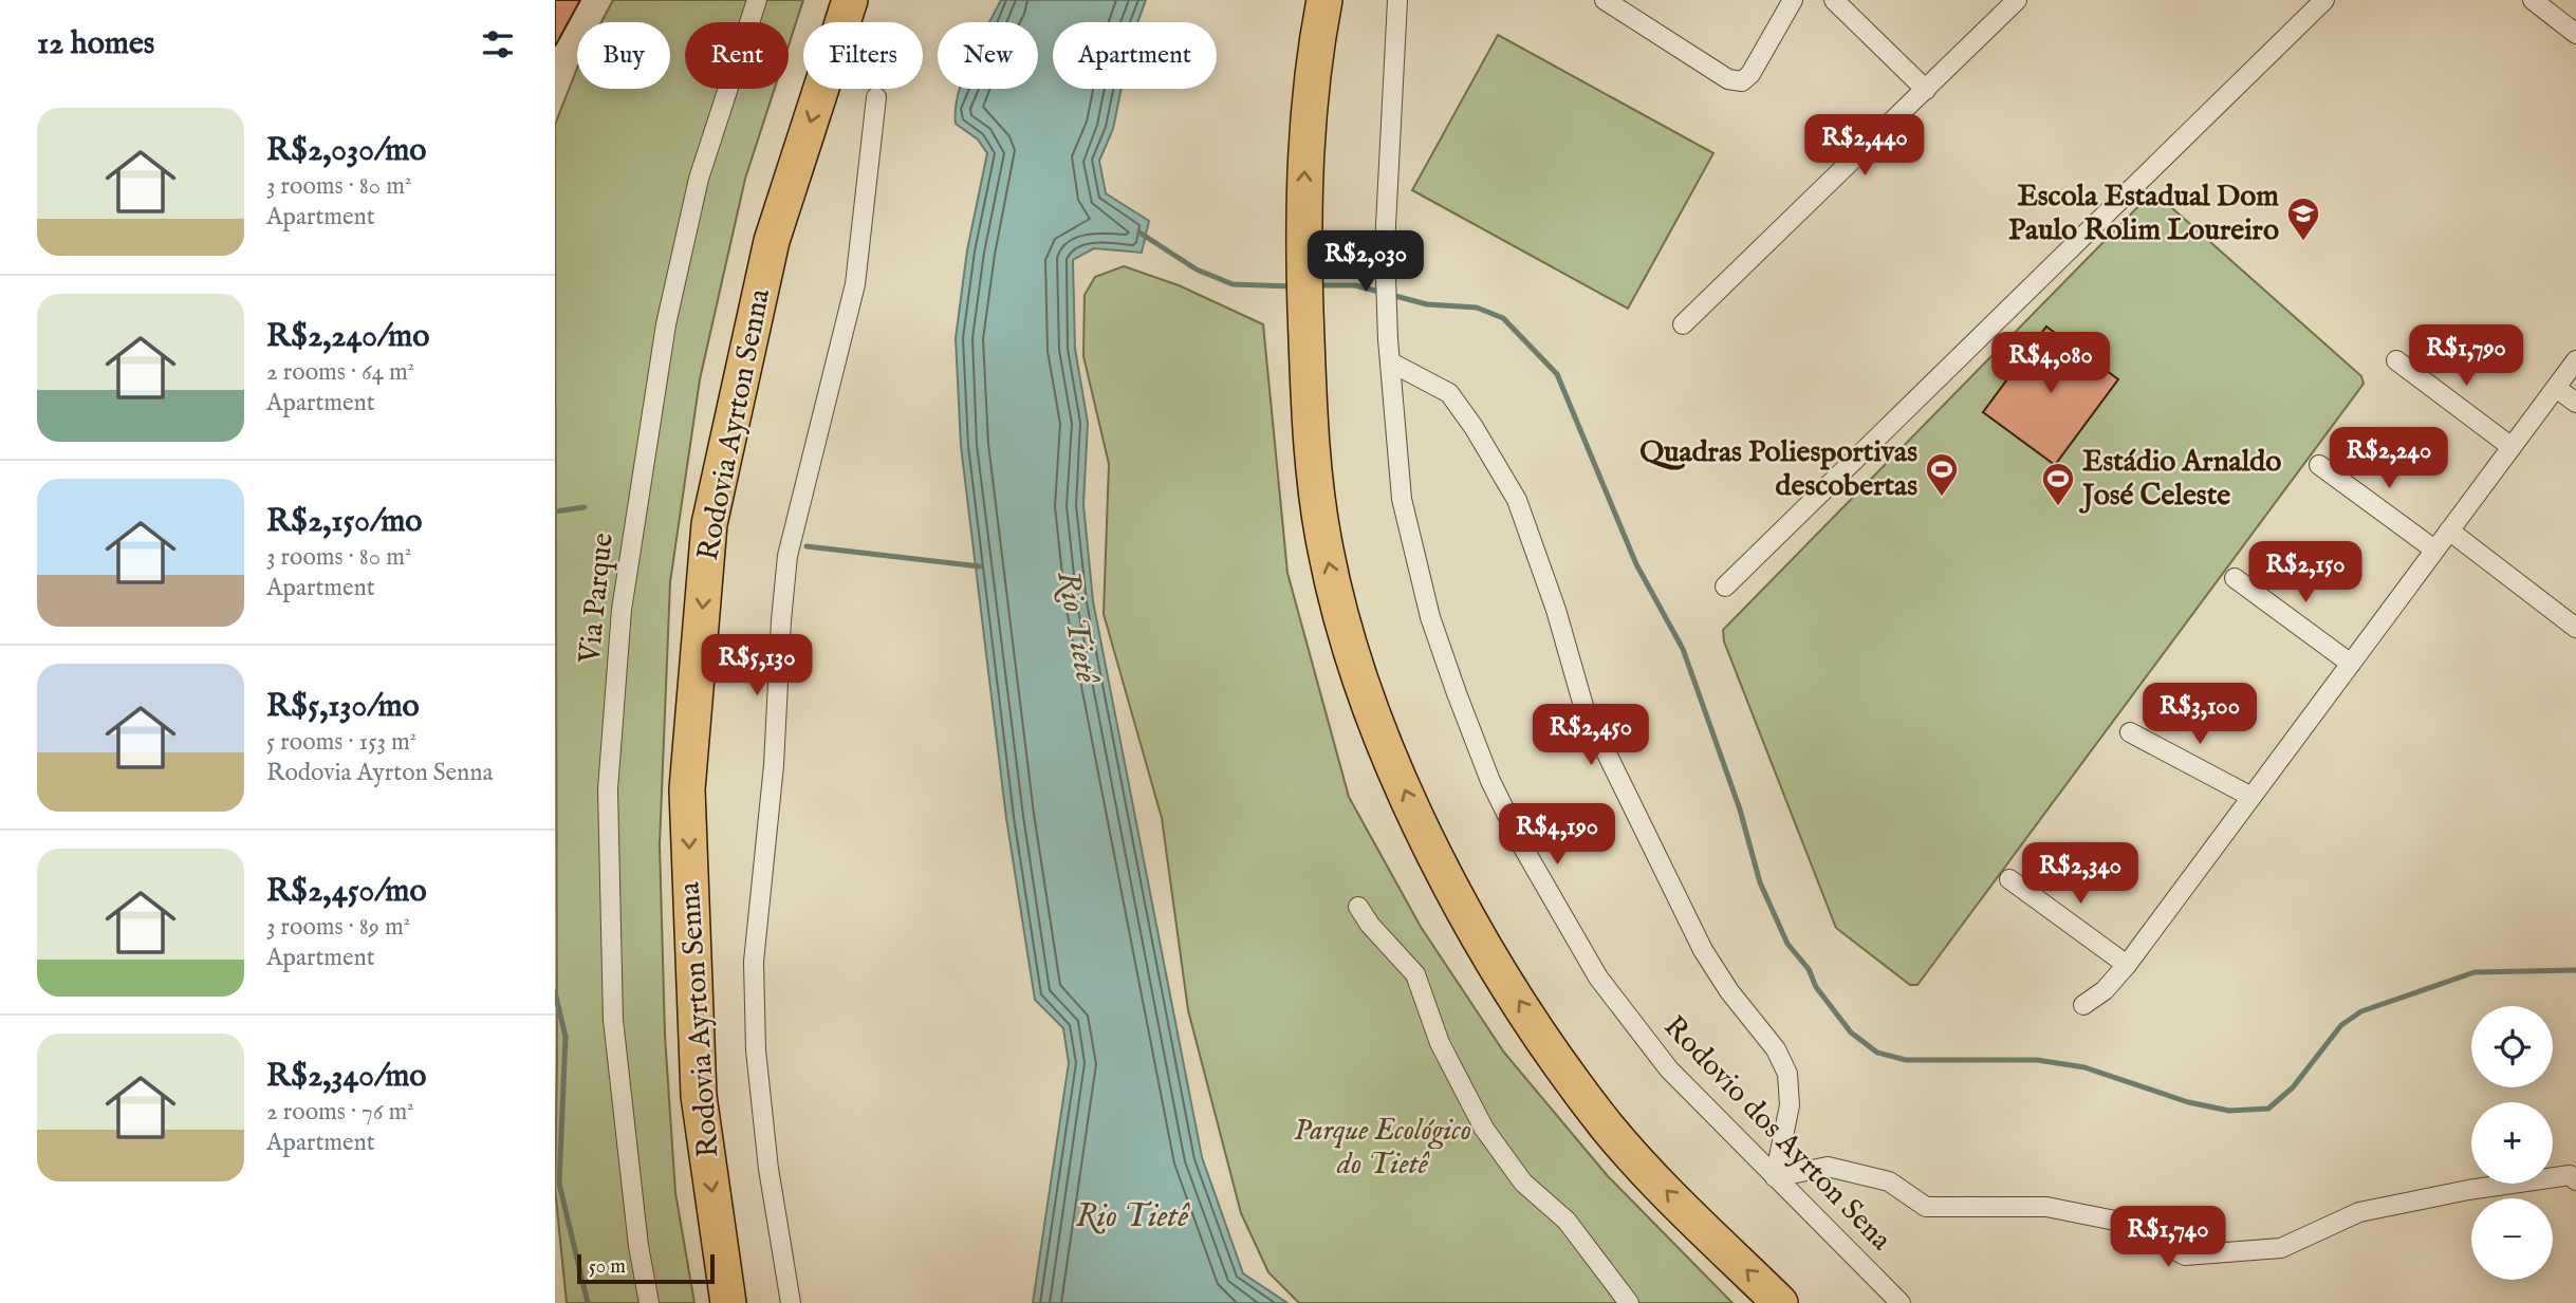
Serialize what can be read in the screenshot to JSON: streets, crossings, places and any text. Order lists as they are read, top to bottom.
{
  "streets": {
    "highway": ["Rodovia Ayrton Senna"],
    "street": ["Via Parque", "Rodovio dos Ayrton Sena"]
  },
  "one_way": ["Rodovia Ayrton Senna"],
  "water": ["Rio Tietê"],
  "parks": ["Parque Ecológico do Tietê"],
  "places": {
    "school or university": ["Escola Estadual Dom Paulo Rolim Loureiro"],
    "sports": ["Quadras Poliesportivas descobertas", "Estádio Arnaldo José Celeste"]
  },
  "scale_bar": "50 m",
  "page": {
    "heading": "12 homes",
    "chip": [
      "Buy",
      "Rent",
      "Filters",
      "New",
      "Apartment"
    ],
    "list": [
      {
        "name": "R$2,030/mo",
        "note": "3 rooms · 80 m² · Apartment"
      },
      {
        "name": "R$2,240/mo",
        "note": "2 rooms · 64 m² · Apartment"
      },
      {
        "name": "R$2,150/mo",
        "note": "3 rooms · 80 m² · Apartment"
      },
      {
        "name": "R$5,130/mo",
        "note": "5 rooms · 153 m² · Rodovia Ayrton Senna"
      },
      {
        "name": "R$2,450/mo",
        "note": "3 rooms · 89 m² · Apartment"
      },
      {
        "name": "R$2,340/mo",
        "note": "2 rooms · 76 m² · Apartment"
      }
    ],
    "price": [
      "R$2,440",
      "R$2,030",
      "R$1,790",
      "R$4,080",
      "R$2,240",
      "R$2,150",
      "R$5,130",
      "R$3,100",
      "R$2,450",
      "R$4,190",
      "R$2,340",
      "R$1,740"
    ],
    "map_buttons": ["+", "−"],
    "scale": "50 m"
  }
}
